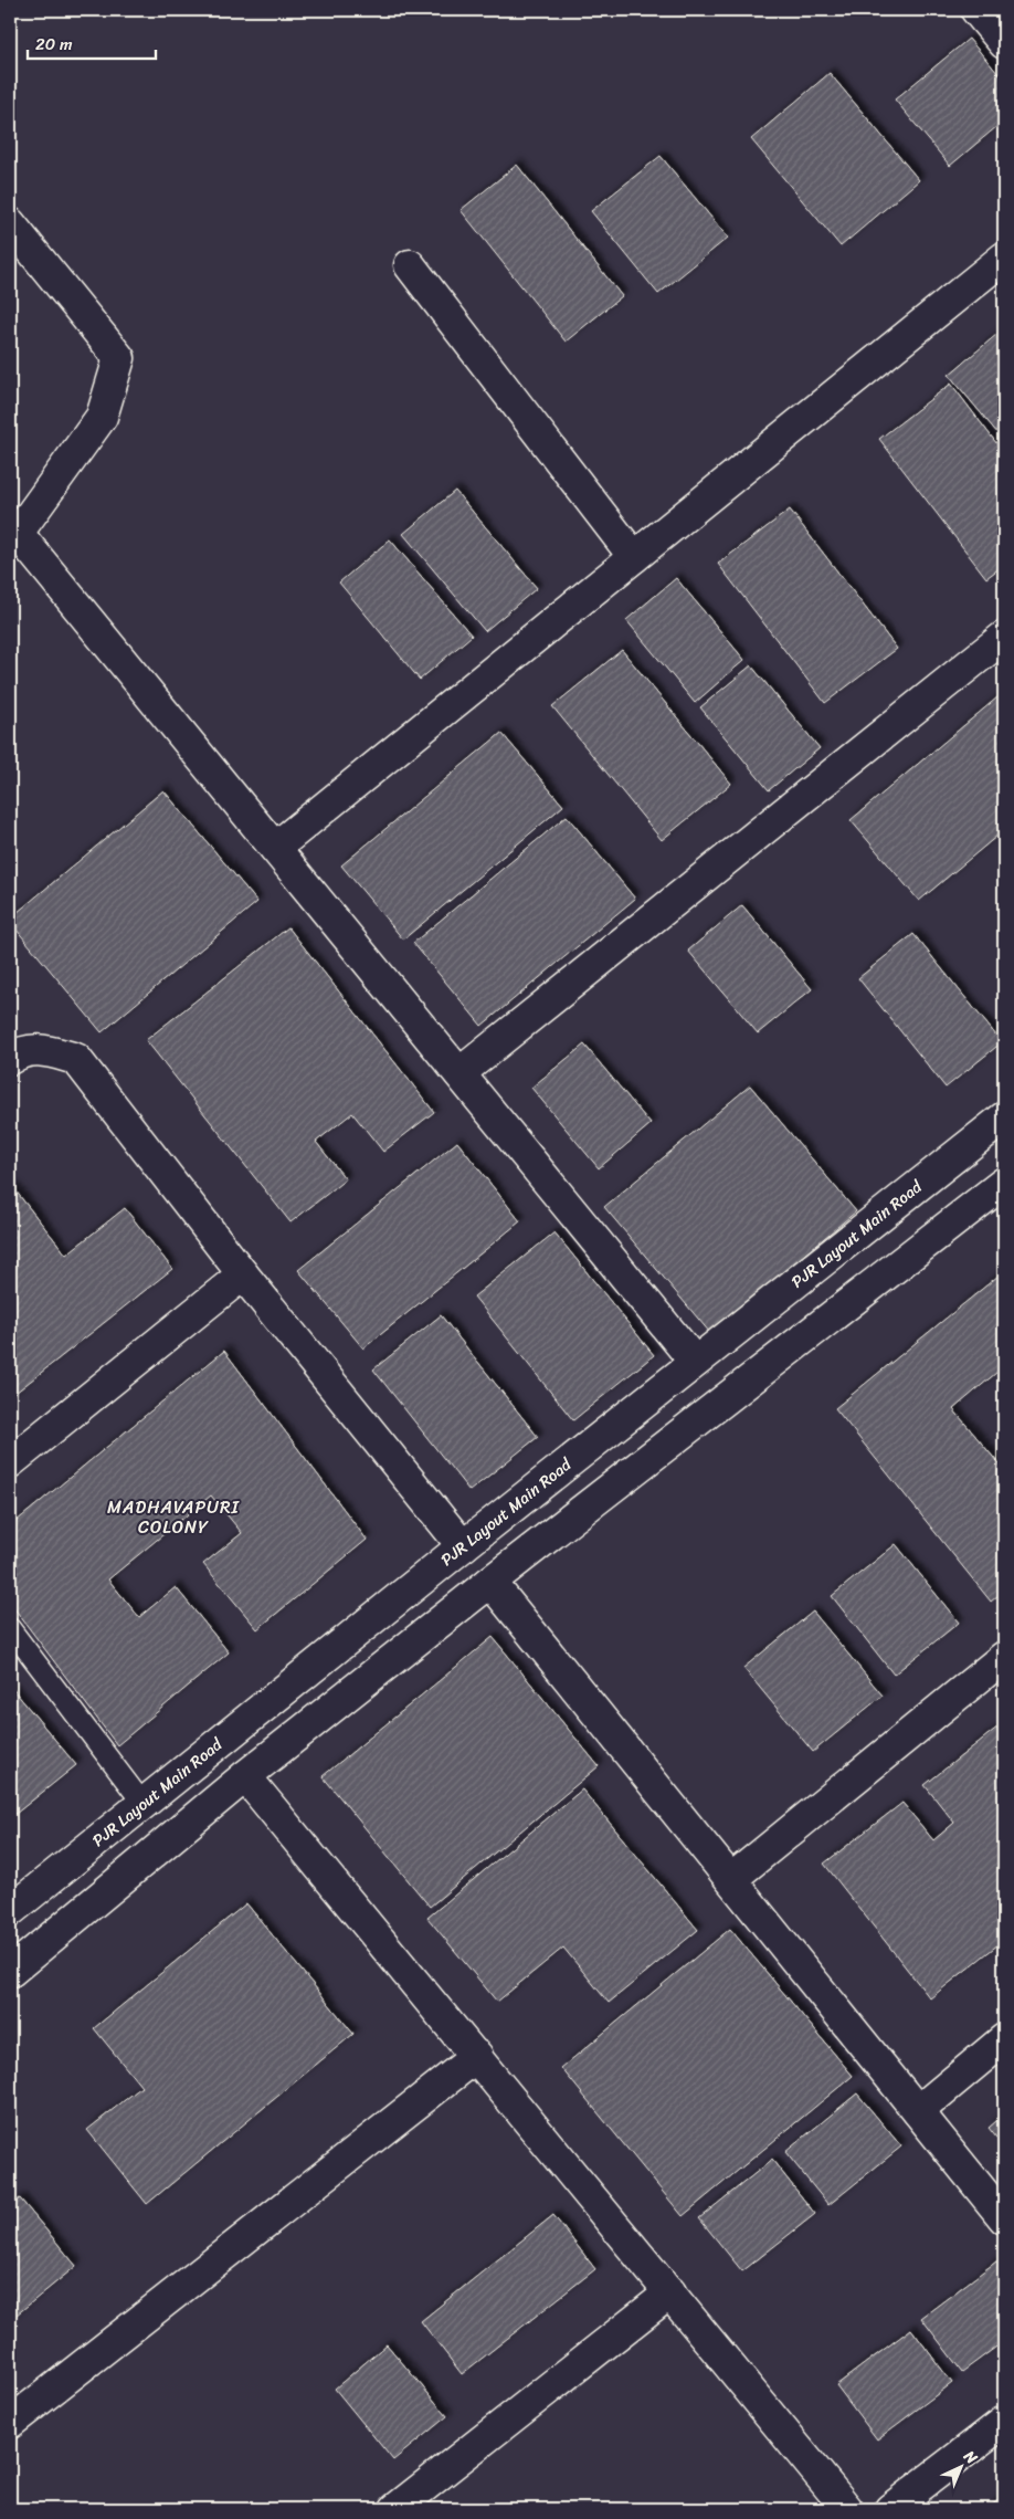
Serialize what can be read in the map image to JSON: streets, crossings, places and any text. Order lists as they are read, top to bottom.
{
  "streets": {
    "street": ["PJR Layout Main Road"]
  },
  "districts": ["MADHAVAPURI COLONY"],
  "scale_bar": "20 m",
  "north": "top right"
}
